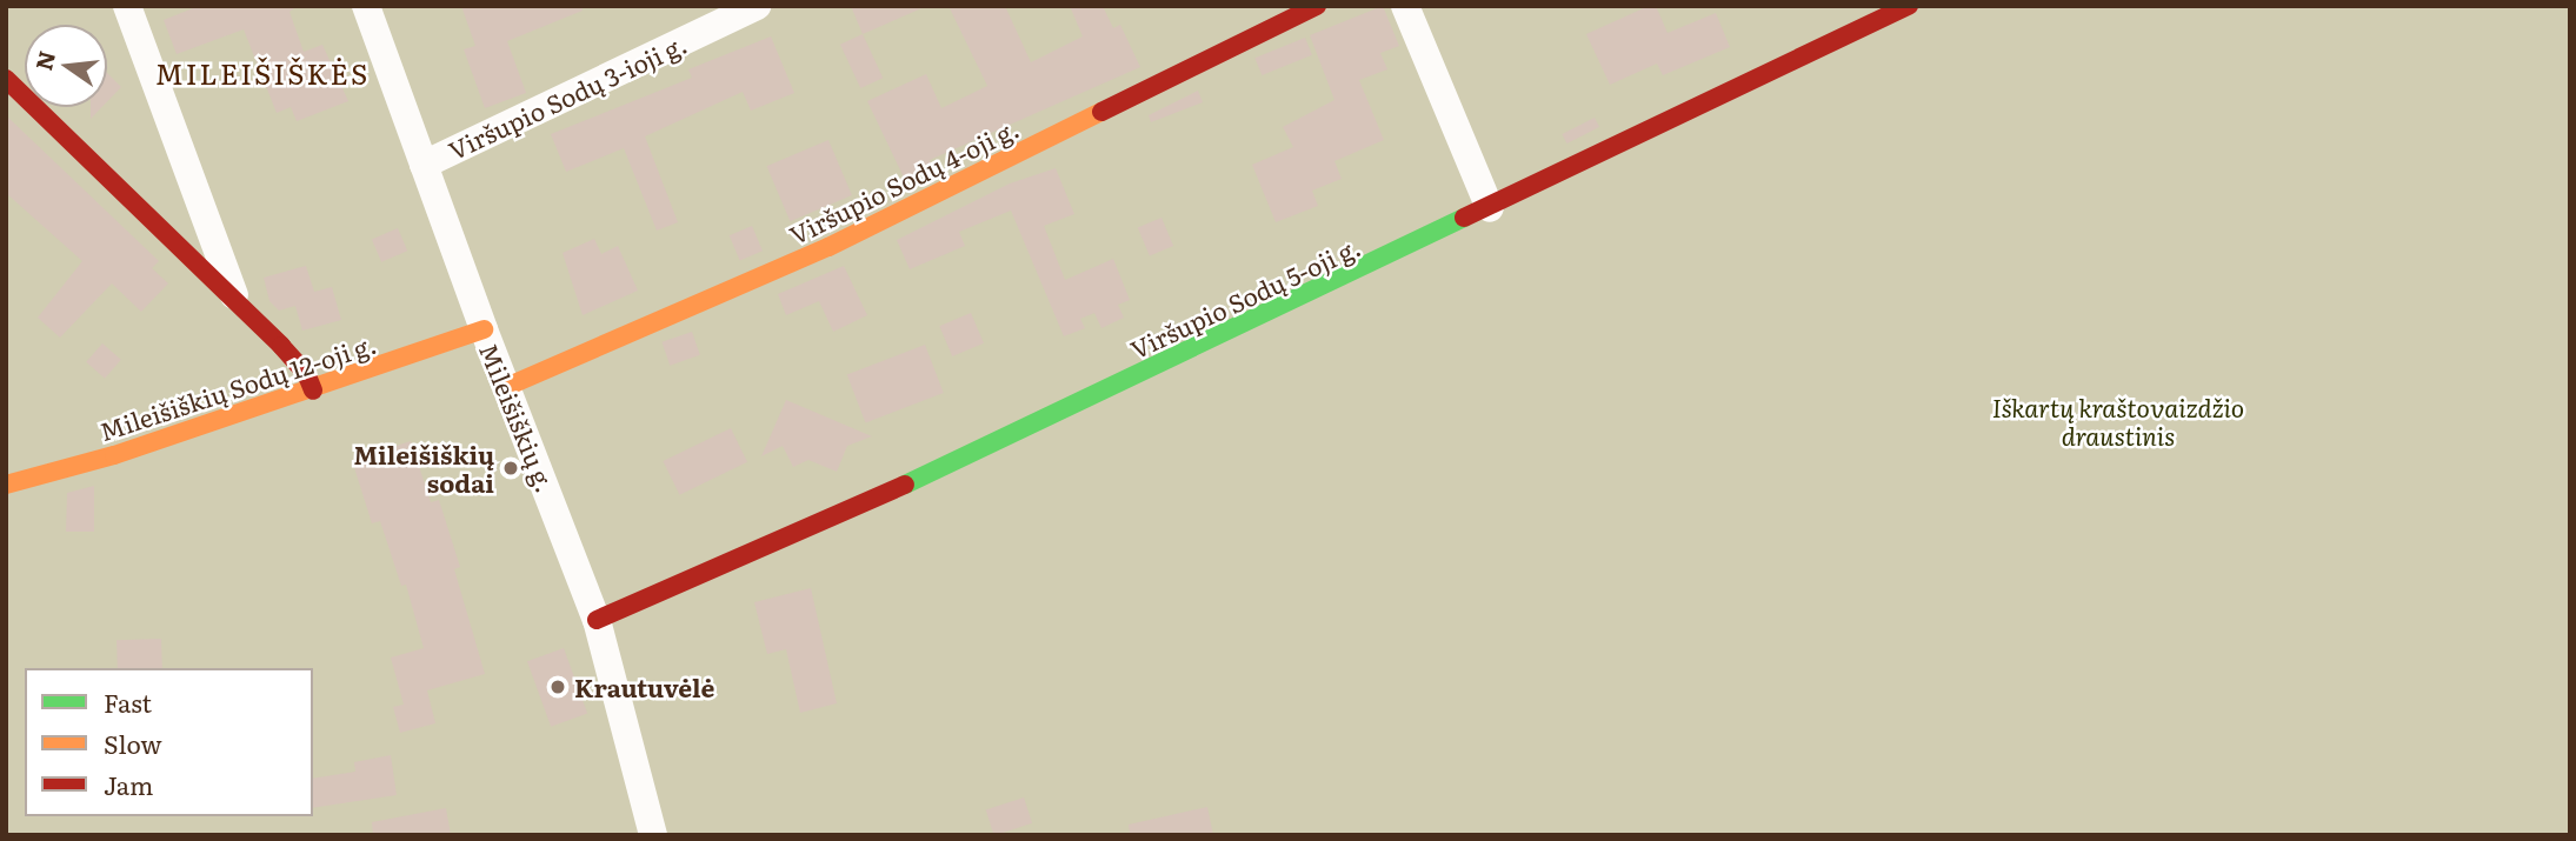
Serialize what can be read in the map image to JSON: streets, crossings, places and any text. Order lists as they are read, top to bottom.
{
  "streets": {
    "street": [
      "Viršupio Sodų 3-ioji g.",
      "Viršupio Sodų 4-oji g.",
      "Viršupio Sodų 5-oji g.",
      "Mileišiškių Sodų 12-oji g.",
      "Mileišiškių g."
    ]
  },
  "crossings": [
    ["Viršupio Sodų 3-ioji g.", "Mileišiškių g."],
    ["Viršupio Sodų 4-oji g.", "Mileišiškių g."],
    ["Viršupio Sodų 5-oji g.", "Mileišiškių g."],
    ["Mileišiškių Sodų 12-oji g.", "Mileišiškių g."]
  ],
  "districts": ["MILEIŠIŠKĖS"],
  "parks": ["Iškartų kraštovaizdžio draustinis"],
  "places": ["Mileišiškių sodai", "Krautuvėlė"],
  "legend": ["Fast", "Slow", "Jam"],
  "north": "left"
}
